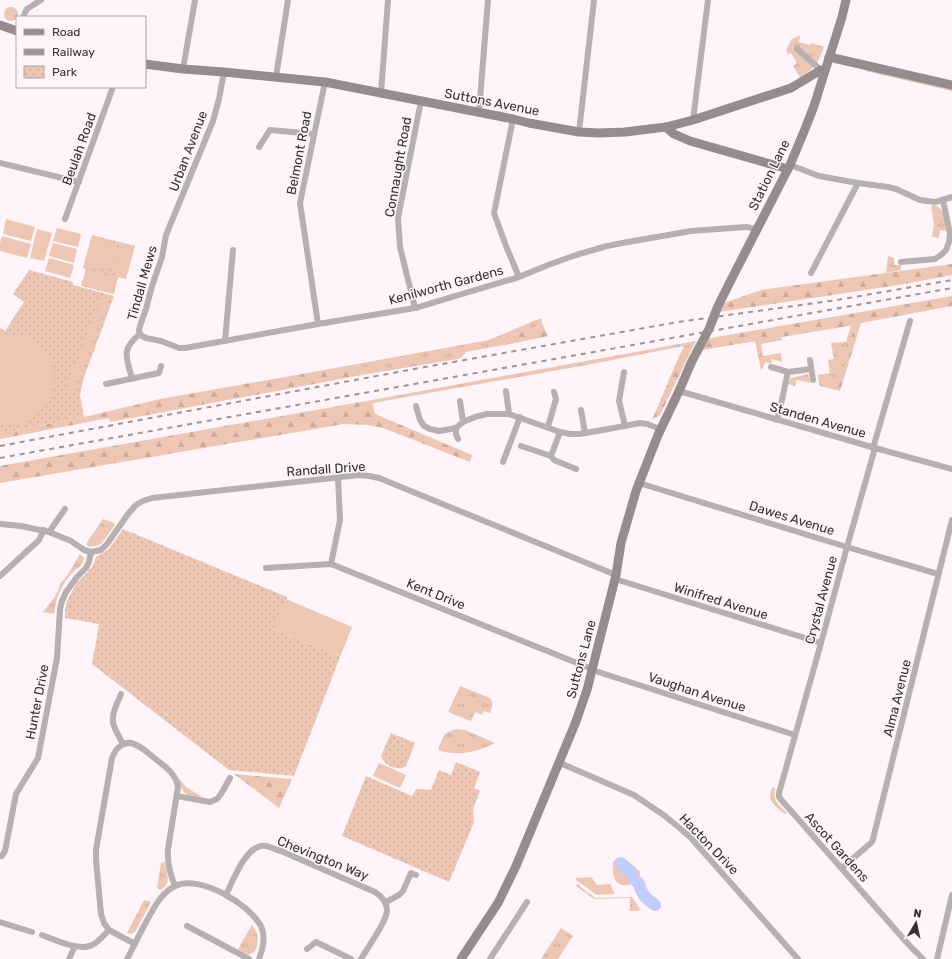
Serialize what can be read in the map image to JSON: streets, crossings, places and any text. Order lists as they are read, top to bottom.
{
  "streets": {
    "street": [
      "Suttons Avenue",
      "Beulah Road",
      "Urban Avenue",
      "Belmont Road",
      "Connaught Road",
      "Station Lane",
      "Tindall Mews",
      "Kenilworth Gardens",
      "Standen Avenue",
      "Randall Drive",
      "Dawes Avenue",
      "Kent Drive",
      "Crystal Avenue",
      "Winifred Avenue",
      "Suttons Lane",
      "Vaughan Avenue",
      "Alma Avenue",
      "Hunter Drive",
      "Hacton Drive",
      "Ascot Gardens",
      "Chevington Way"
    ]
  },
  "crossings": [
    ["Suttons Avenue", "Urban Avenue"],
    ["Suttons Avenue", "Belmont Road"],
    ["Suttons Avenue", "Connaught Road"],
    ["Suttons Avenue", "Station Lane"],
    ["Urban Avenue", "Tindall Mews"],
    ["Belmont Road", "Kenilworth Gardens"],
    ["Connaught Road", "Kenilworth Gardens"],
    ["Station Lane", "Kenilworth Gardens"],
    ["Station Lane", "Suttons Lane"],
    ["Tindall Mews", "Kenilworth Gardens"],
    ["Standen Avenue", "Crystal Avenue"],
    ["Standen Avenue", "Suttons Lane"],
    ["Randall Drive", "Winifred Avenue"],
    ["Randall Drive", "Suttons Lane"],
    ["Randall Drive", "Hunter Drive"],
    ["Dawes Avenue", "Crystal Avenue"],
    ["Dawes Avenue", "Suttons Lane"],
    ["Dawes Avenue", "Alma Avenue"],
    ["Kent Drive", "Suttons Lane"],
    ["Kent Drive", "Vaughan Avenue"],
    ["Crystal Avenue", "Winifred Avenue"],
    ["Crystal Avenue", "Vaughan Avenue"],
    ["Crystal Avenue", "Ascot Gardens"],
    ["Winifred Avenue", "Suttons Lane"],
    ["Suttons Lane", "Vaughan Avenue"],
    ["Suttons Lane", "Hacton Drive"],
    ["Vaughan Avenue", "Ascot Gardens"],
    ["Alma Avenue", "Ascot Gardens"]
  ],
  "legend": ["Road", "Railway", "Park"],
  "north": "top"
}
